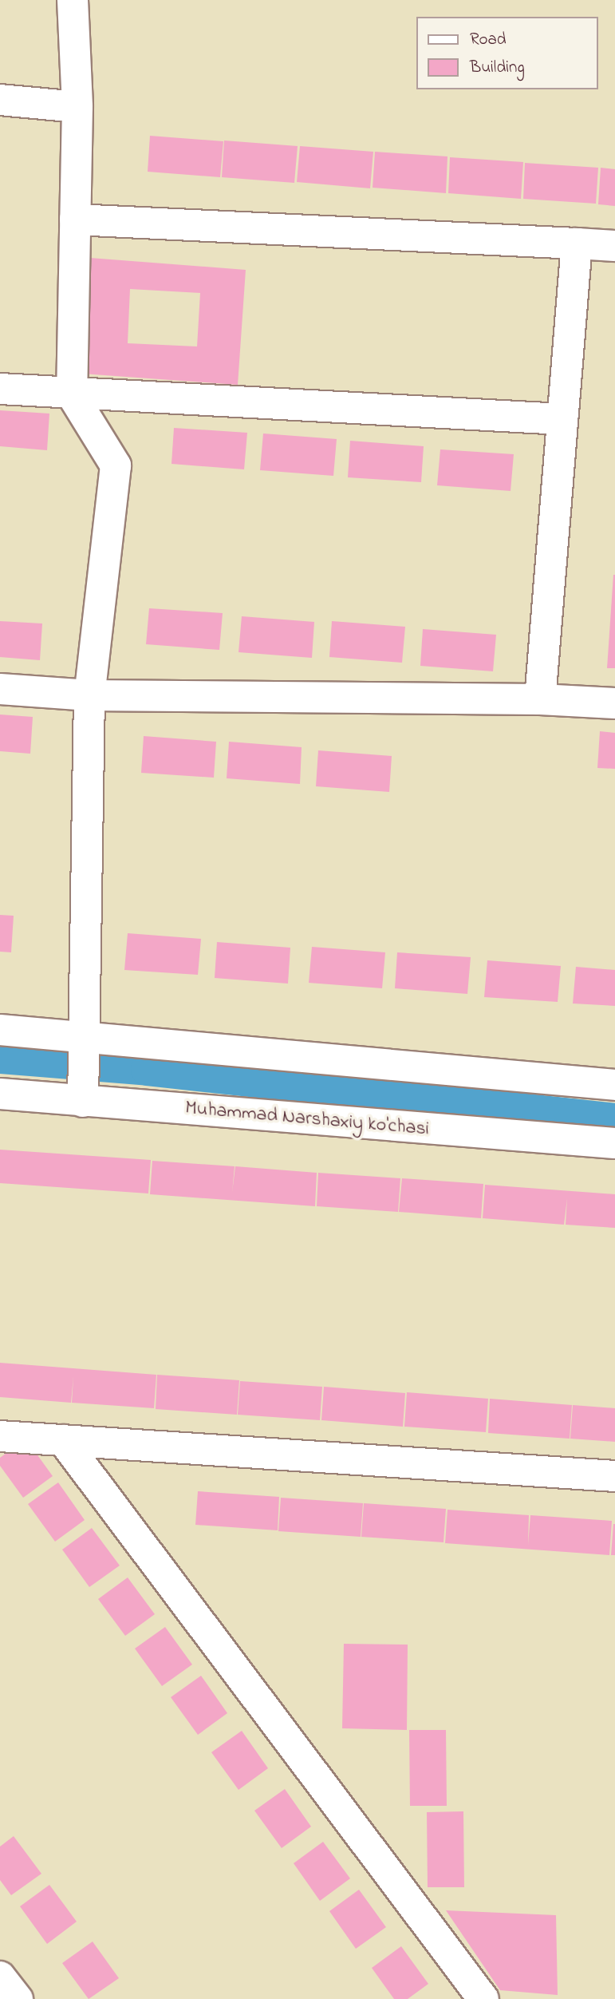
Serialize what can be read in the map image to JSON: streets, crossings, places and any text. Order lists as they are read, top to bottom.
{
  "streets": {
    "street": ["Muhammad Narshaxiy ko'chasi"]
  },
  "legend": ["Road", "Building"]
}
